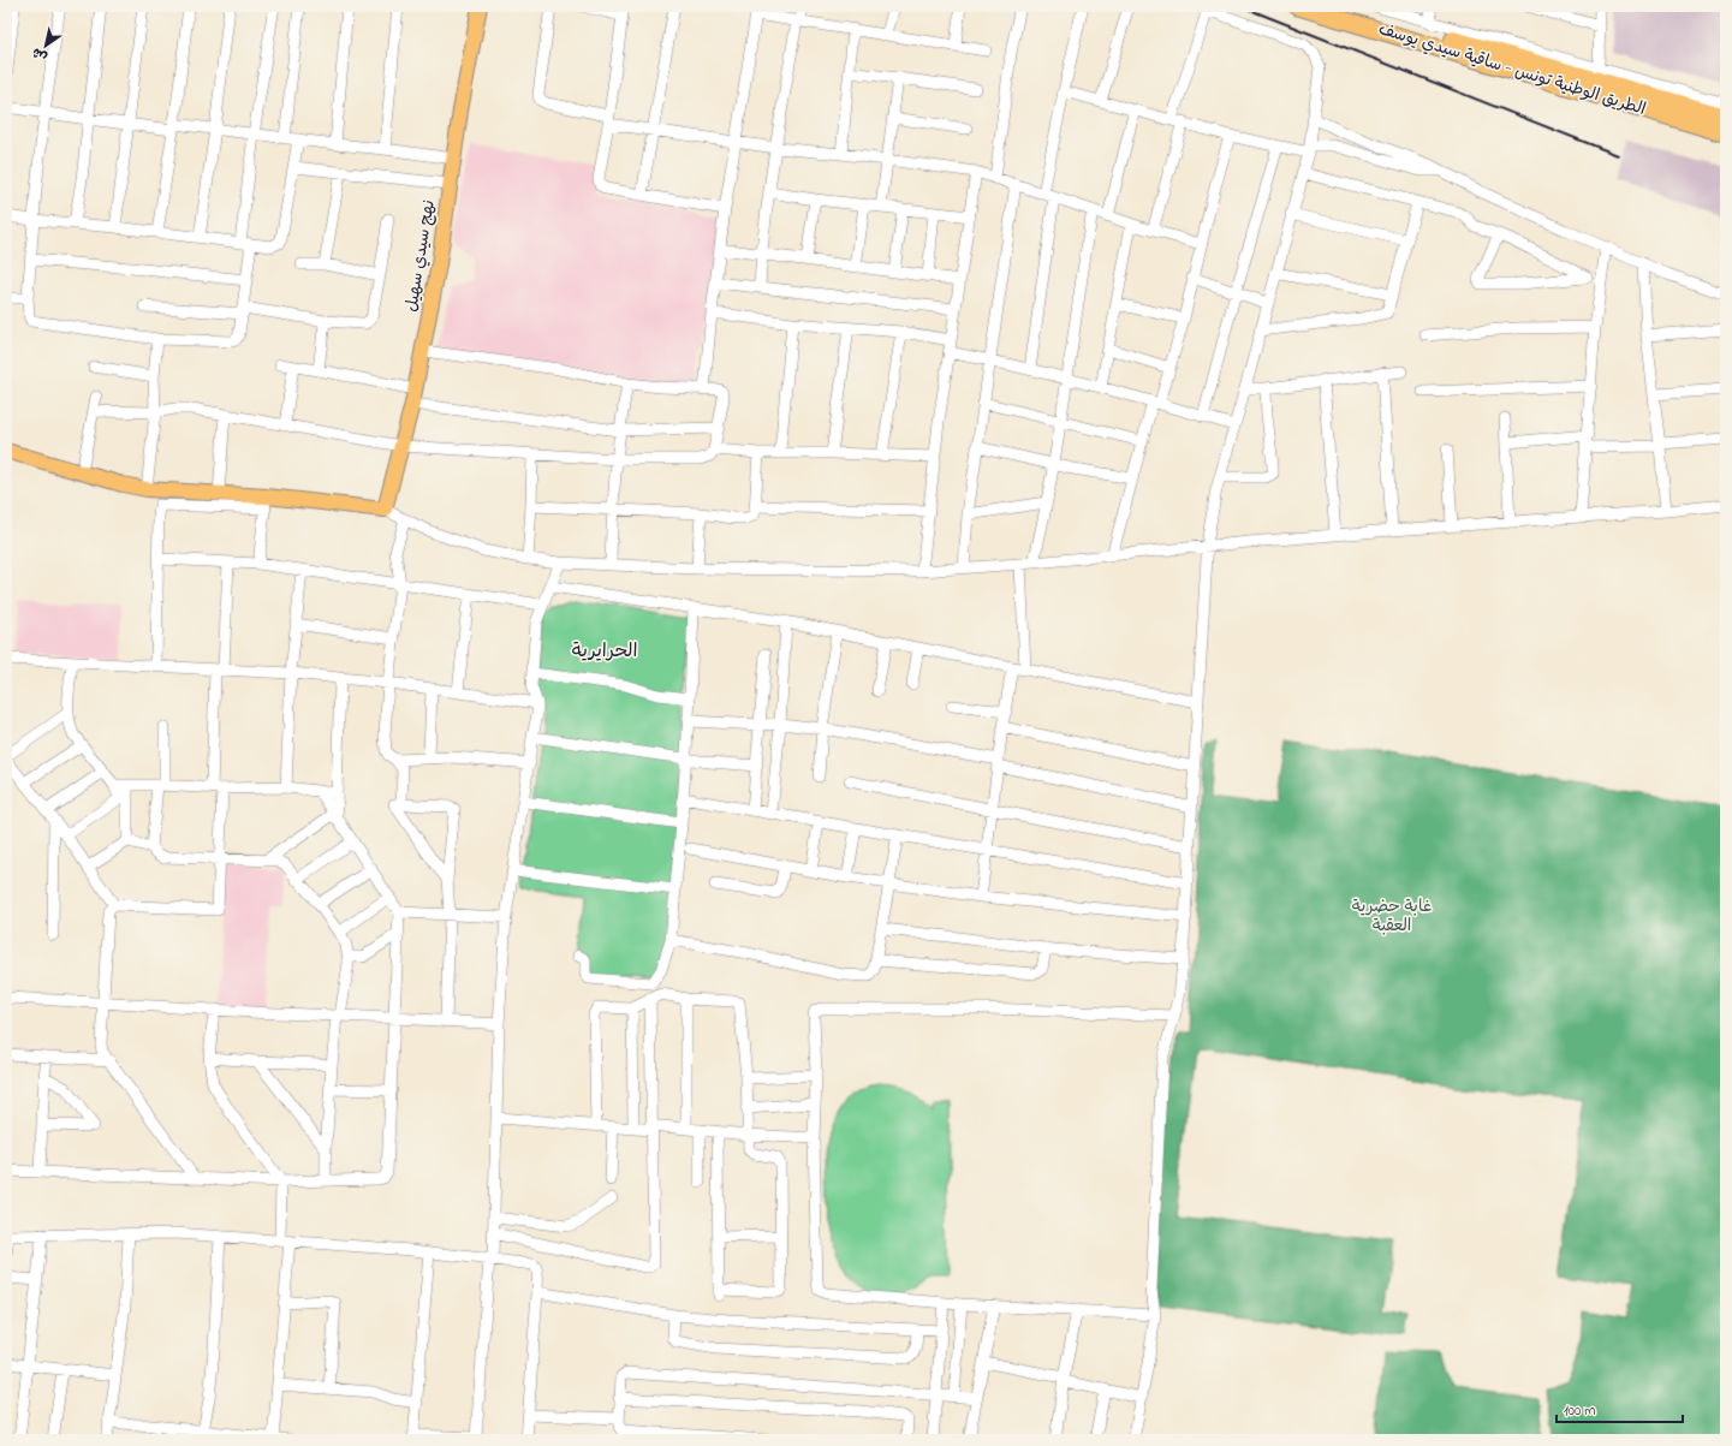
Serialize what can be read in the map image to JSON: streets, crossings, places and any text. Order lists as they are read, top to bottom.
{
  "streets": {
    "highway": ["الطريق الوطنية تونس - ساقية سيدي يوسف"],
    "main road": ["نهج سيدي سهيل"]
  },
  "districts": ["الحرايرية"],
  "parks": ["غابة حضرية العقبة"],
  "scale_bar": "100 m",
  "north": "bottom left"
}
